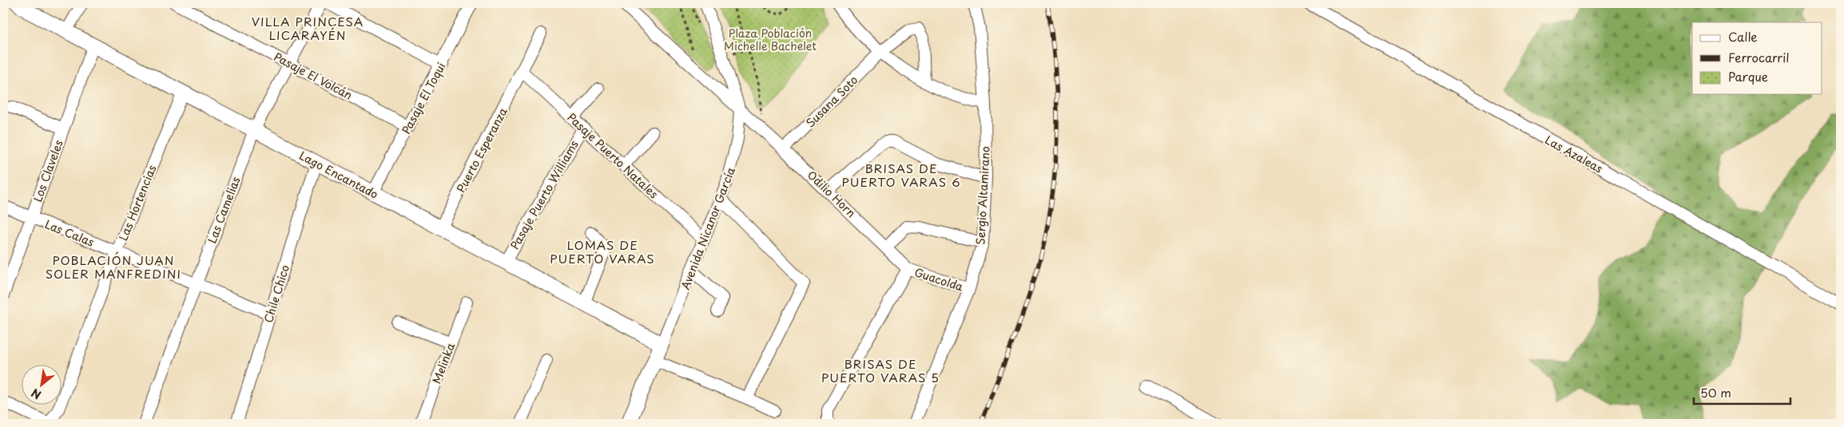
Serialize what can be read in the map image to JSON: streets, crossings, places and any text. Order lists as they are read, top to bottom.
{
  "streets": {
    "street": [
      "Pasaje El Volcán",
      "Pasaje El Toqui",
      "Susana Soto",
      "Puerto Esperanza",
      "Las Azaleas",
      "Pasaje Puerto Natales",
      "Los Claveles",
      "Lago Encantado",
      "Odilio Horn",
      "Pasaje Puerto Williams",
      "Sergio Altamirano",
      "Las Hortencias",
      "Las Camelias",
      "Avenida Nicanor García",
      "Las Calas",
      "Guacolda",
      "Chile Chico",
      "Melinka"
    ]
  },
  "crossings": [
    ["Pasaje El Volcán", "Pasaje El Toqui"],
    ["Pasaje El Volcán", "Las Camelias"],
    ["Pasaje El Toqui", "Lago Encantado"],
    ["Susana Soto", "Odilio Horn"],
    ["Puerto Esperanza", "Pasaje Puerto Natales"],
    ["Puerto Esperanza", "Lago Encantado"],
    ["Pasaje Puerto Natales", "Pasaje Puerto Williams"],
    ["Pasaje Puerto Natales", "Avenida Nicanor García"],
    ["Los Claveles", "Lago Encantado"],
    ["Los Claveles", "Las Calas"],
    ["Lago Encantado", "Pasaje Puerto Williams"],
    ["Lago Encantado", "Las Hortencias"],
    ["Lago Encantado", "Las Camelias"],
    ["Lago Encantado", "Avenida Nicanor García"],
    ["Lago Encantado", "Chile Chico"],
    ["Odilio Horn", "Avenida Nicanor García"],
    ["Odilio Horn", "Guacolda"],
    ["Sergio Altamirano", "Guacolda"],
    ["Las Hortencias", "Las Calas"],
    ["Las Camelias", "Las Calas"],
    ["Las Calas", "Chile Chico"]
  ],
  "districts": [
    "VILLA PRINCESA LICARAYÉN",
    "BRISAS DE PUERTO VARAS 6",
    "LOMAS DE PUERTO VARAS",
    "POBLACIÓN JUAN SOLER MANFREDINI",
    "BRISAS DE PUERTO VARAS 5"
  ],
  "parks": ["Plaza Población Michelle Bachelet"],
  "legend": ["Calle", "Ferrocarril", "Parque"],
  "scale_bar": "50 m",
  "north": "bottom left"
}
